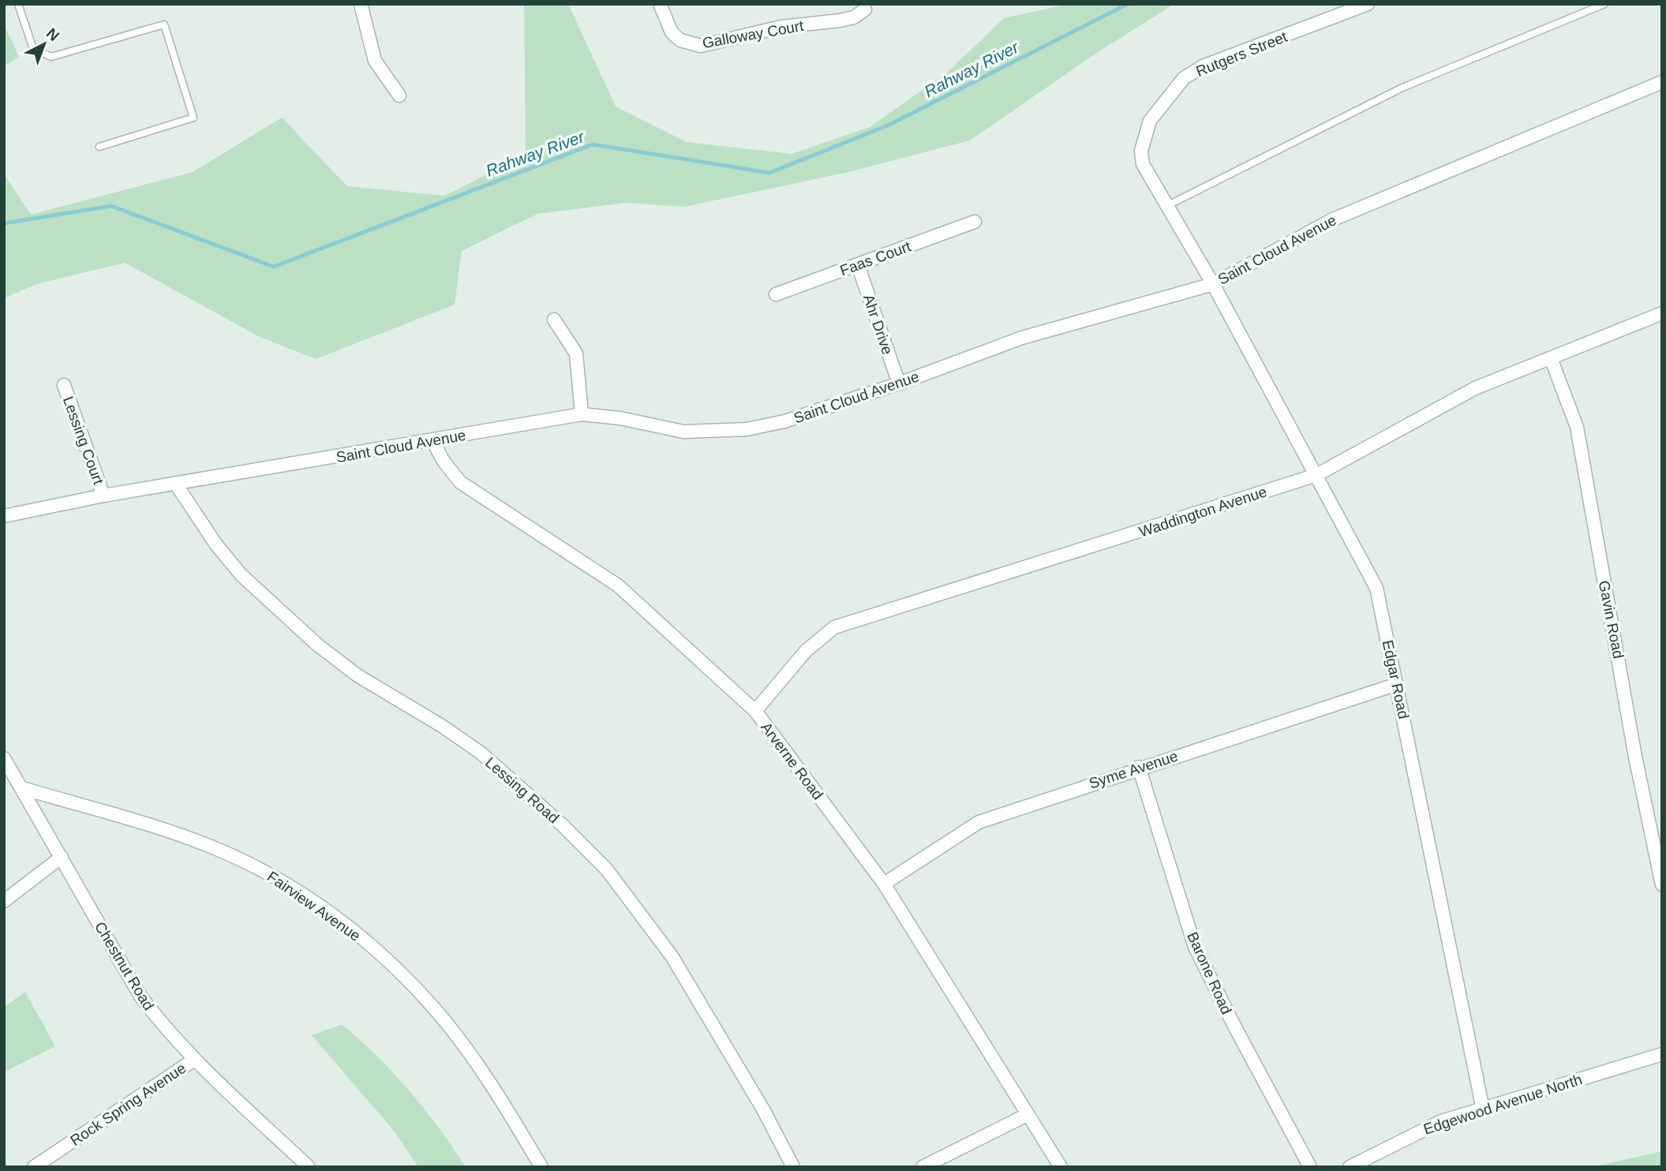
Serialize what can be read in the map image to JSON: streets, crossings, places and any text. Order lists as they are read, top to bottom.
{
  "streets": {
    "street": [
      "Galloway Court",
      "Rutgers Street",
      "Saint Cloud Avenue",
      "Faas Court",
      "Ahr Drive",
      "Lessing Court",
      "Waddington Avenue",
      "Gavin Road",
      "Edgar Road",
      "Arverne Road",
      "Syme Avenue",
      "Lessing Road",
      "Fairview Avenue",
      "Chestnut Road",
      "Barone Road",
      "Rock Spring Avenue",
      "Edgewood Avenue North"
    ]
  },
  "crossings": [
    ["Rutgers Street", "Saint Cloud Avenue"],
    ["Rutgers Street", "Edgar Road"],
    ["Saint Cloud Avenue", "Ahr Drive"],
    ["Saint Cloud Avenue", "Lessing Court"],
    ["Saint Cloud Avenue", "Edgar Road"],
    ["Saint Cloud Avenue", "Arverne Road"],
    ["Saint Cloud Avenue", "Lessing Road"],
    ["Faas Court", "Ahr Drive"],
    ["Waddington Avenue", "Gavin Road"],
    ["Waddington Avenue", "Edgar Road"],
    ["Waddington Avenue", "Arverne Road"],
    ["Edgar Road", "Syme Avenue"],
    ["Edgar Road", "Edgewood Avenue North"],
    ["Arverne Road", "Syme Avenue"],
    ["Syme Avenue", "Barone Road"],
    ["Fairview Avenue", "Chestnut Road"],
    ["Chestnut Road", "Rock Spring Avenue"]
  ],
  "water": ["Rahway River"],
  "north": "top right"
}
